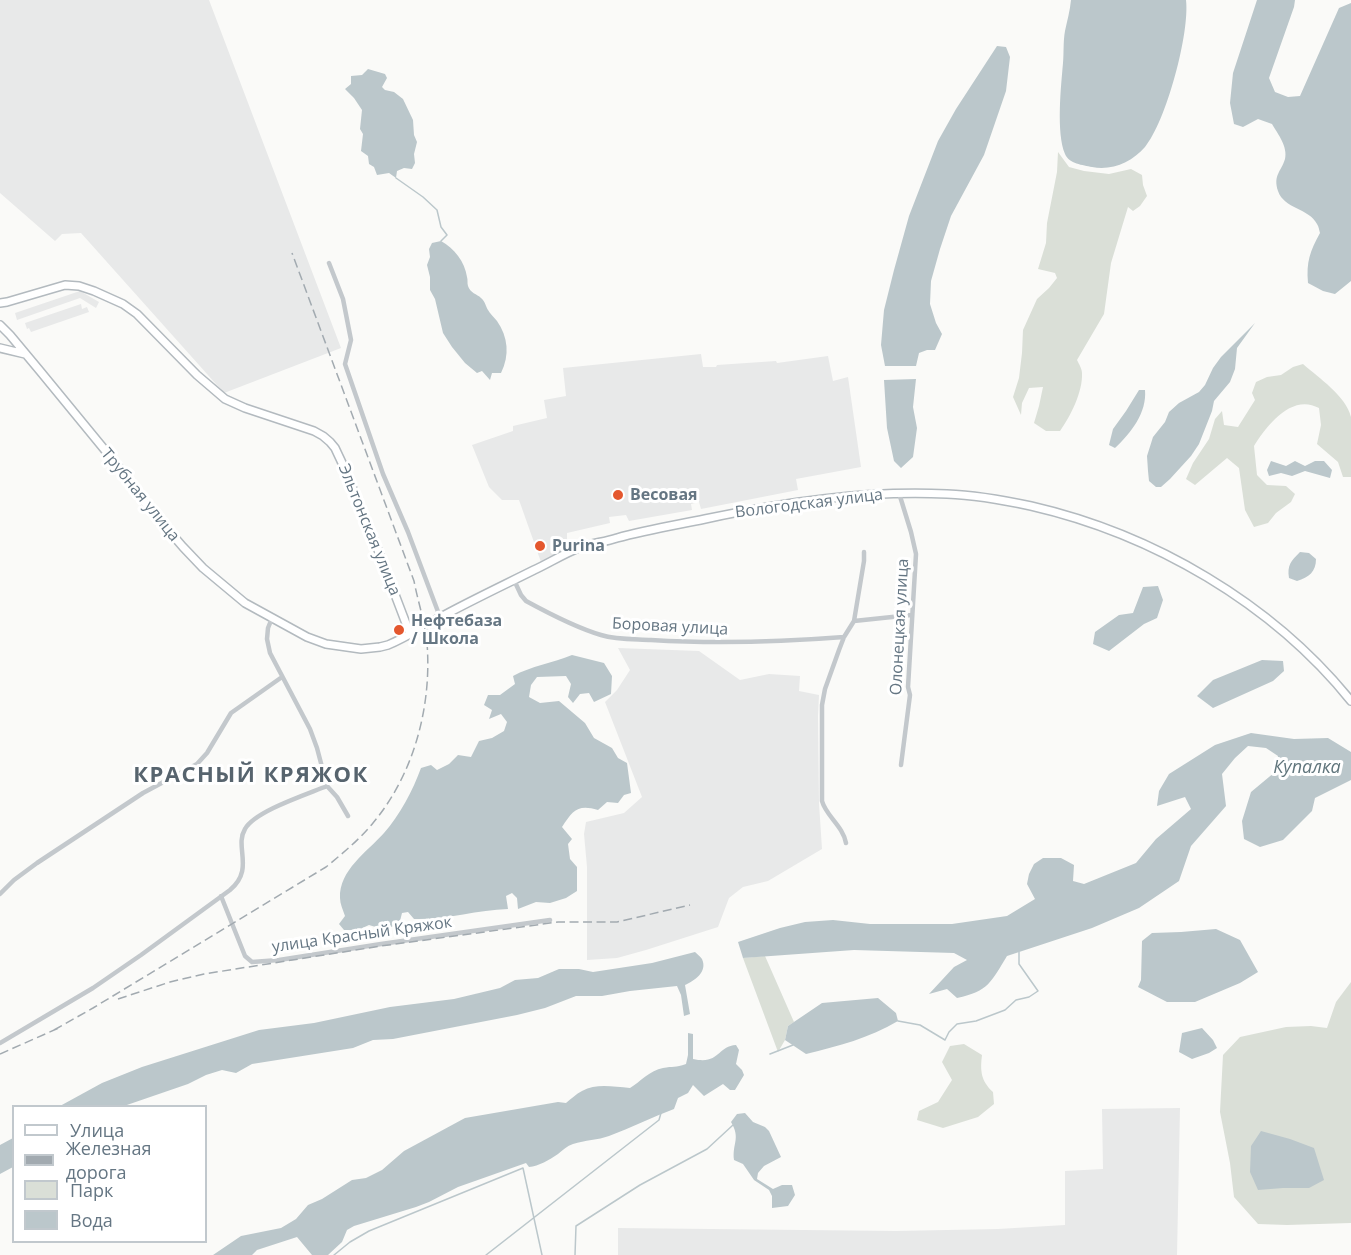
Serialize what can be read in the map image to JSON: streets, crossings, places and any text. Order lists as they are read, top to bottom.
{
  "streets": {
    "main road": ["Трубная улица", "Вологодская улица", "Эльтонская улица"],
    "street": ["Боровая улица", "Олонецкая улица", "улица Красный Кряжок"]
  },
  "crossings": [
    ["Трубная улица", "Вологодская улица"],
    ["Трубная улица", "Эльтонская улица"],
    ["Вологодская улица", "Эльтонская улица"],
    ["Вологодская улица", "Боровая улица"],
    ["Вологодская улица", "Олонецкая улица"]
  ],
  "districts": ["КРАСНЫЙ КРЯЖОК"],
  "water": ["Купалка"],
  "places": ["Весовая", "Purina", "Нефтебаза / Школа"],
  "legend": [
    "Улица",
    "Железная дорога",
    "Парк",
    "Вода"
  ]
}
